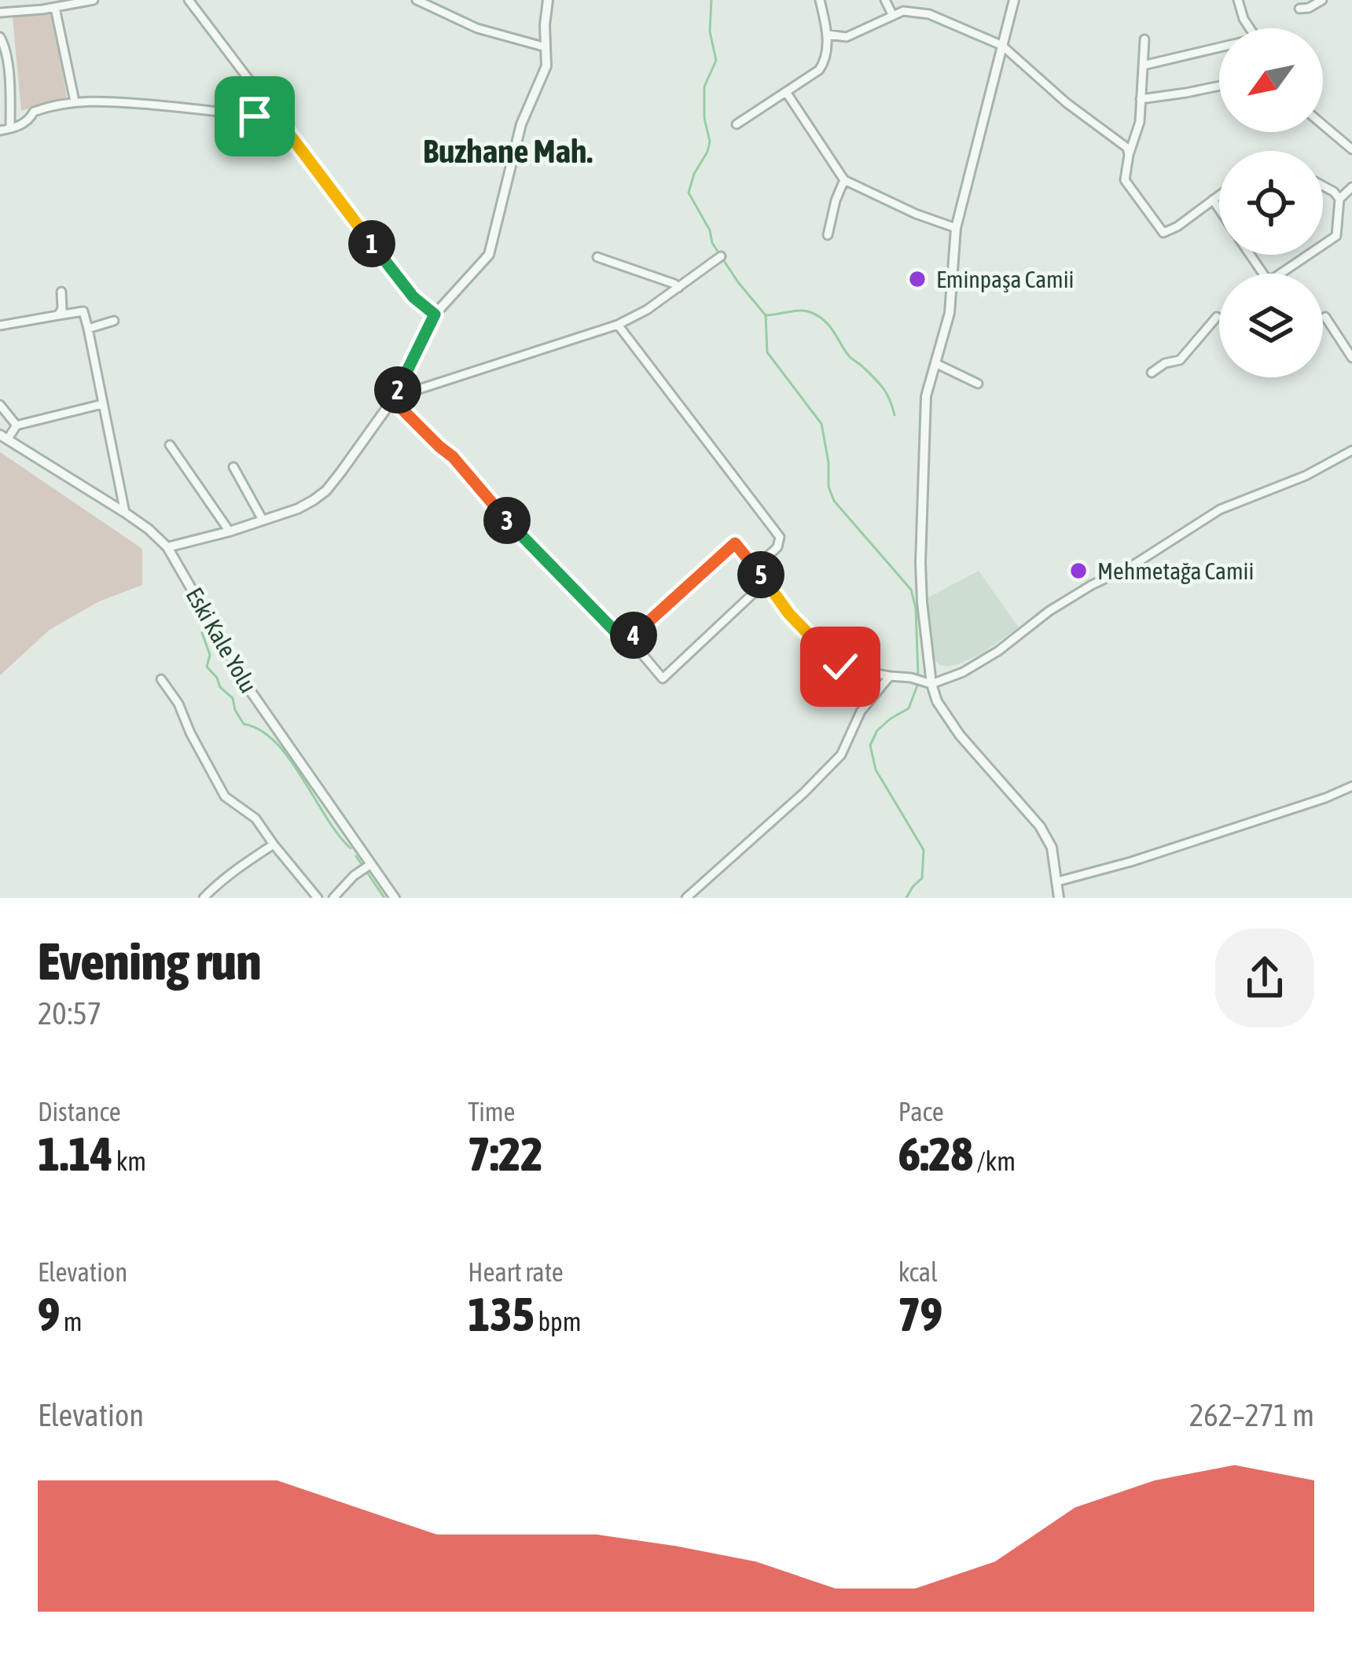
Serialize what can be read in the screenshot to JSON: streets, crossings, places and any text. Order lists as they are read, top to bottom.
{
  "streets": {
    "street": ["Eski Kale Yolu"]
  },
  "districts": ["Buzhane Mah."],
  "places": ["Eminpaşa Camii", "Mehmetağa Camii"],
  "north": "bottom left",
  "page": {
    "pins": [
      "1",
      "2",
      "3",
      "5",
      "4"
    ],
    "heading": ["Evening run", "20:57"],
    "stats": [
      ["Distance", "1.14 km"],
      ["Time", "7:22"],
      ["Pace", "6:28 /km"],
      ["Elevation", "9 m"],
      ["Heart rate", "135 bpm"],
      ["kcal", "79"]
    ],
    "chart": ["Elevation", "262–271 m"]
  }
}
